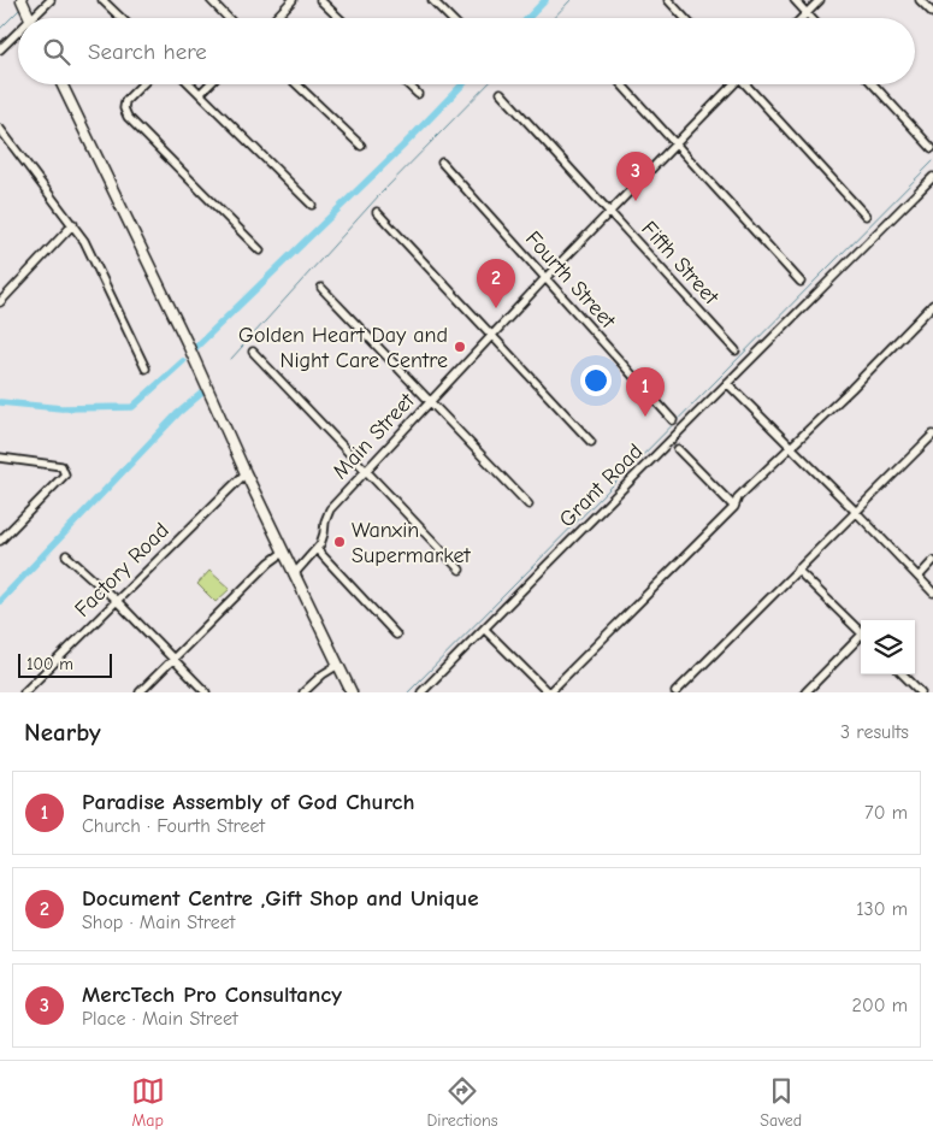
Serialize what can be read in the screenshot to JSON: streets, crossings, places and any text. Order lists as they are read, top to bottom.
{
  "streets": {
    "street": [
      "Fifth Street",
      "Fourth Street",
      "Main Street",
      "Grant Road",
      "Factory Road"
    ]
  },
  "crossings": [
    ["Fifth Street", "Main Street"],
    ["Fourth Street", "Main Street"]
  ],
  "places": ["Golden Heart Day and Night Care Centre", "Wanxin Supermarket"],
  "scale_bar": "100 m",
  "page": {
    "search": "Search here",
    "pins": ["3", "2", "1"],
    "scale": "100 m",
    "heading": ["Nearby", "3 results"],
    "list": [
      {
        "mark": "1",
        "name": "Paradise Assembly of God Church",
        "note": "Church · Fourth Street",
        "value": "70 m"
      },
      {
        "mark": "2",
        "name": "Document Centre ,Gift Shop and Unique",
        "note": "Shop · Main Street",
        "value": "130 m"
      },
      {
        "mark": "3",
        "name": "MercTech Pro Consultancy",
        "note": "Place · Main Street",
        "value": "200 m"
      }
    ],
    "nav": ["Map", "Directions", "Saved"]
  }
}
